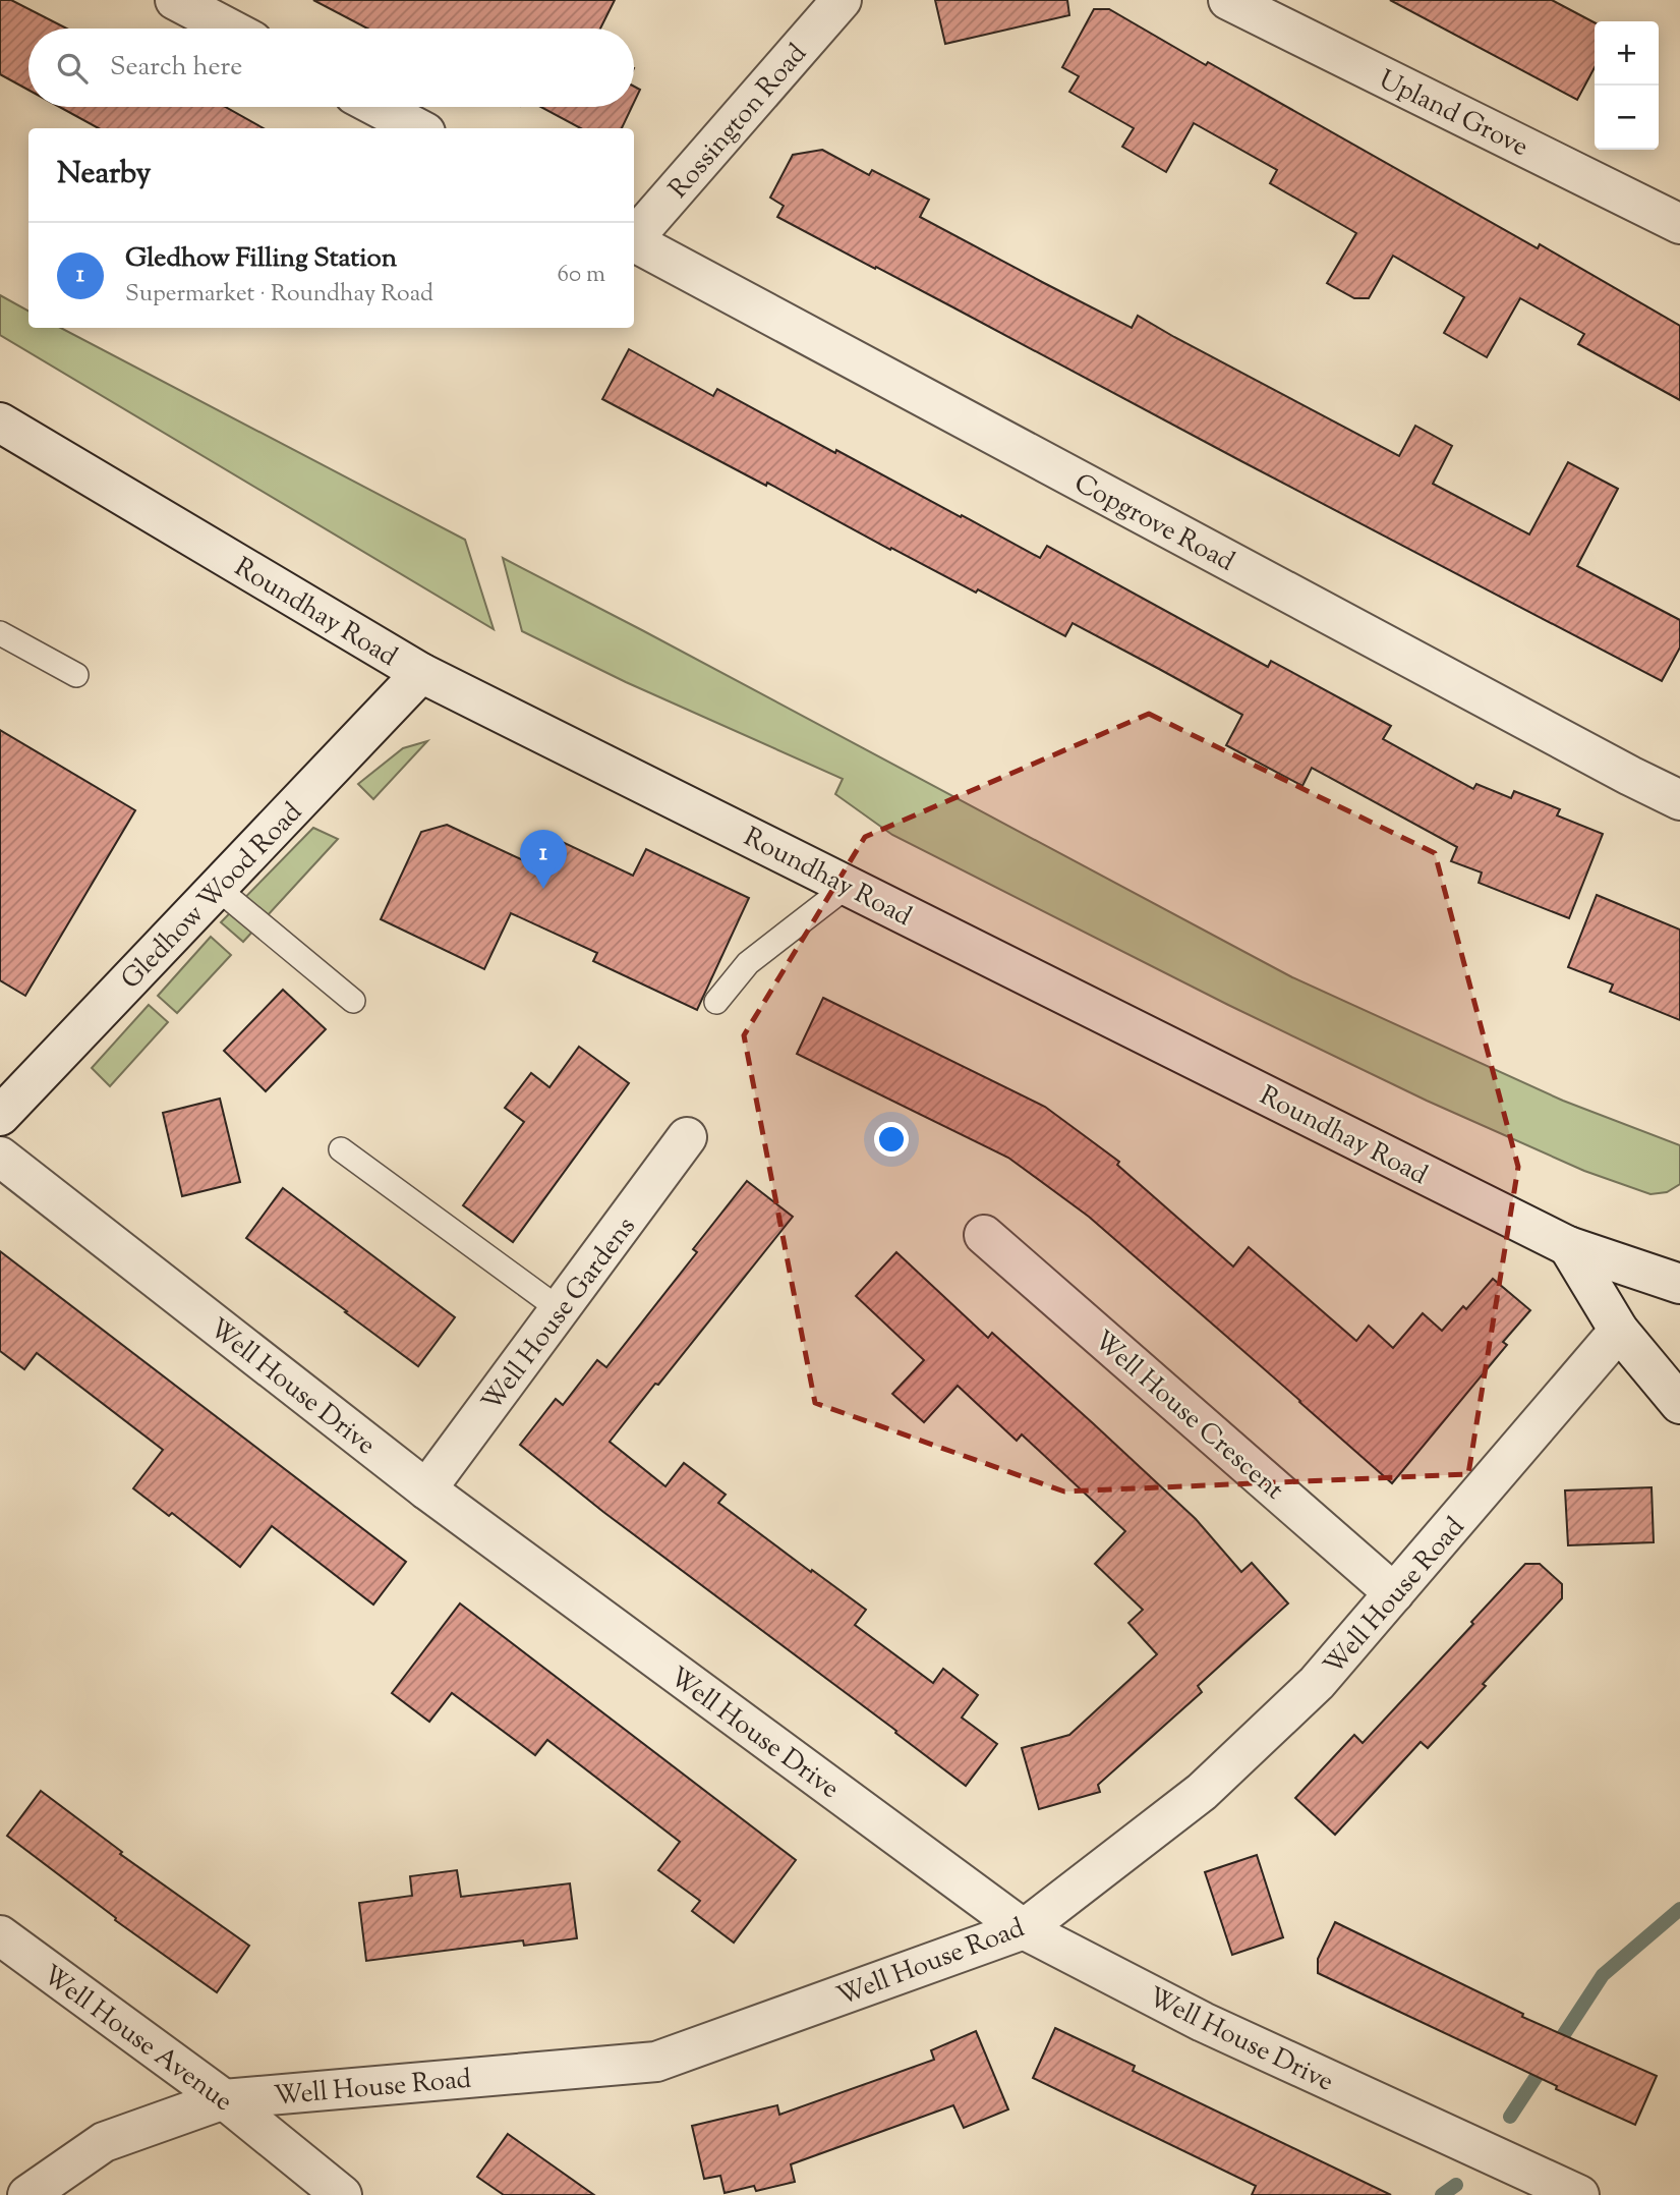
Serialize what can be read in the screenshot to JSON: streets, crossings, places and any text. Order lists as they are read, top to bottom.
{
  "streets": {
    "street": [
      "Upland Grove",
      "Rossington Road",
      "Copgrove Road",
      "Roundhay Road",
      "Gledhow Wood Road",
      "Well House Gardens",
      "Well House Drive",
      "Well House Crescent",
      "Well House Road",
      "Well House Avenue"
    ]
  },
  "crossings": [
    ["Roundhay Road", "Gledhow Wood Road"],
    ["Well House Gardens", "Well House Drive"],
    ["Well House Drive", "Well House Road"],
    ["Well House Crescent", "Well House Road"],
    ["Well House Road", "Well House Avenue"]
  ],
  "page": {
    "map_buttons": ["+", "−"],
    "search": "Search here",
    "heading": "Nearby",
    "list": [
      {
        "mark": "1",
        "name": "Gledhow Filling Station",
        "note": "Supermarket · Roundhay Road",
        "value": "60 m"
      }
    ],
    "pins": "1"
  }
}
